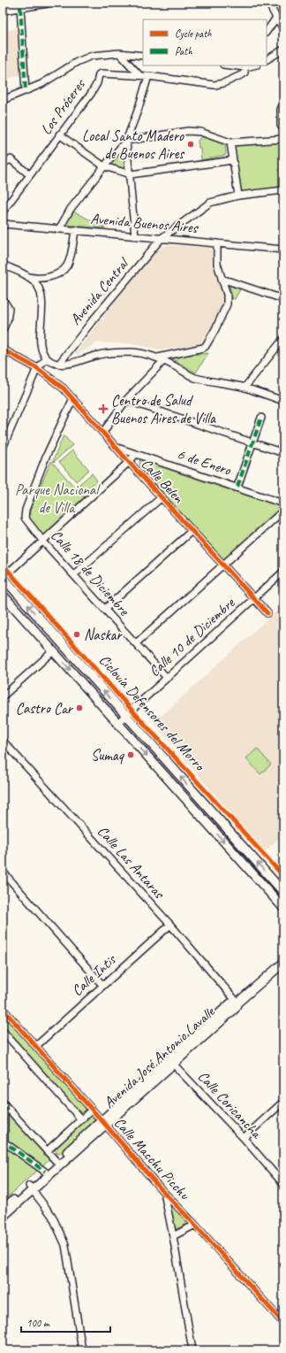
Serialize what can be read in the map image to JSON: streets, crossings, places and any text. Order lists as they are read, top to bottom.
{
  "streets": {
    "main road": ["Avenida José Antonio Lavalle"],
    "street": [
      "Los Próceres",
      "Avenida Buenos Aires",
      "Avenida Central",
      "6 de Enero",
      "Calle Belen",
      "Calle 18 de Diciembre",
      "Calle 10 de Diciembre",
      "Calle Las Antaras",
      "Calle Intis",
      "Calle Coricancha",
      "Calle Macchu Picchu"
    ],
    "cycle path": ["Ciclovía Defensores del Morro"]
  },
  "crossings": [
    ["Avenida Buenos Aires", "Avenida Central"],
    ["6 de Enero", "Calle Belen"],
    ["Calle Belen", "Calle 18 de Diciembre"],
    ["Calle Belen", "Calle 10 de Diciembre"],
    ["Calle 18 de Diciembre", "Calle 10 de Diciembre"],
    ["Calle Las Antaras", "Calle Intis"],
    ["Calle Las Antaras", "Avenida José Antonio Lavalle"],
    ["Calle Intis", "Calle Macchu Picchu"],
    ["Avenida José Antonio Lavalle", "Calle Coricancha"],
    ["Avenida José Antonio Lavalle", "Calle Macchu Picchu"]
  ],
  "parks": ["Parque Nacional de Villa"],
  "places": {
    "other": [
      "Local Santo Madero de Buenos Aires",
      "Naskar",
      "Castro Car",
      "Sumaq"
    ],
    "health": ["Centro de Salud Buenos Aires de Villa"]
  },
  "legend": ["Cycle path", "Path"],
  "scale_bar": "100 m"
}
